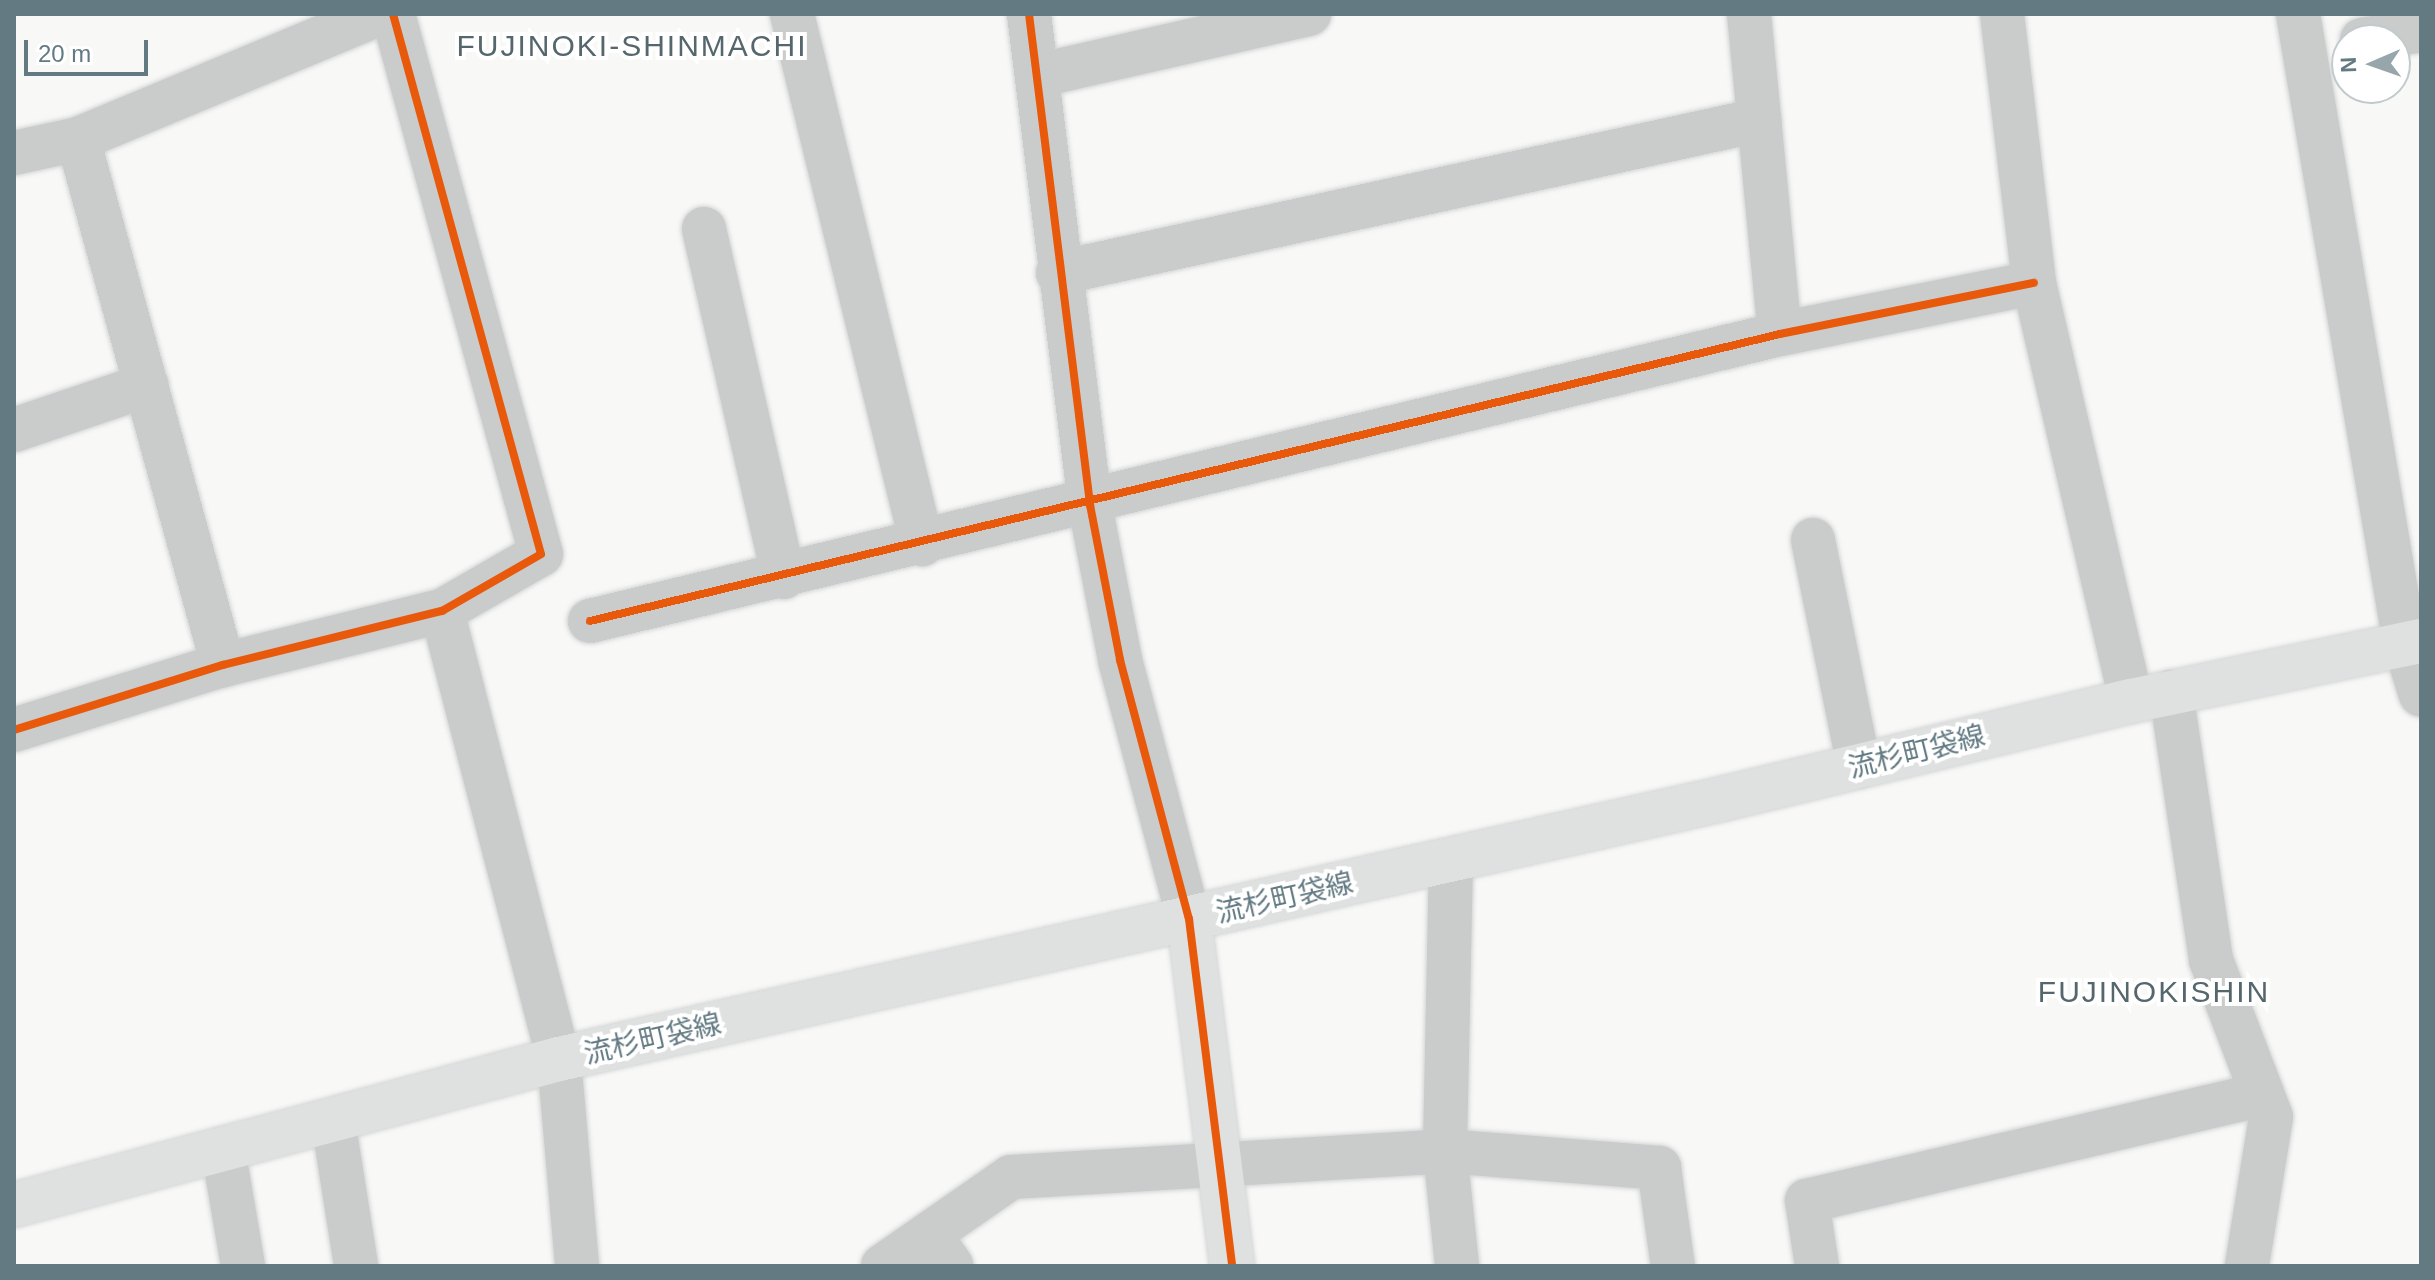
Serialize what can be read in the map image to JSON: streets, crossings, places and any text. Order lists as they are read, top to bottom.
{
  "streets": {
    "main road": ["流杉町袋線"]
  },
  "districts": ["FUJINOKI-SHINMACHI", "FUJINOKISHIN"],
  "scale_bar": "20 m",
  "north": "left"
}
